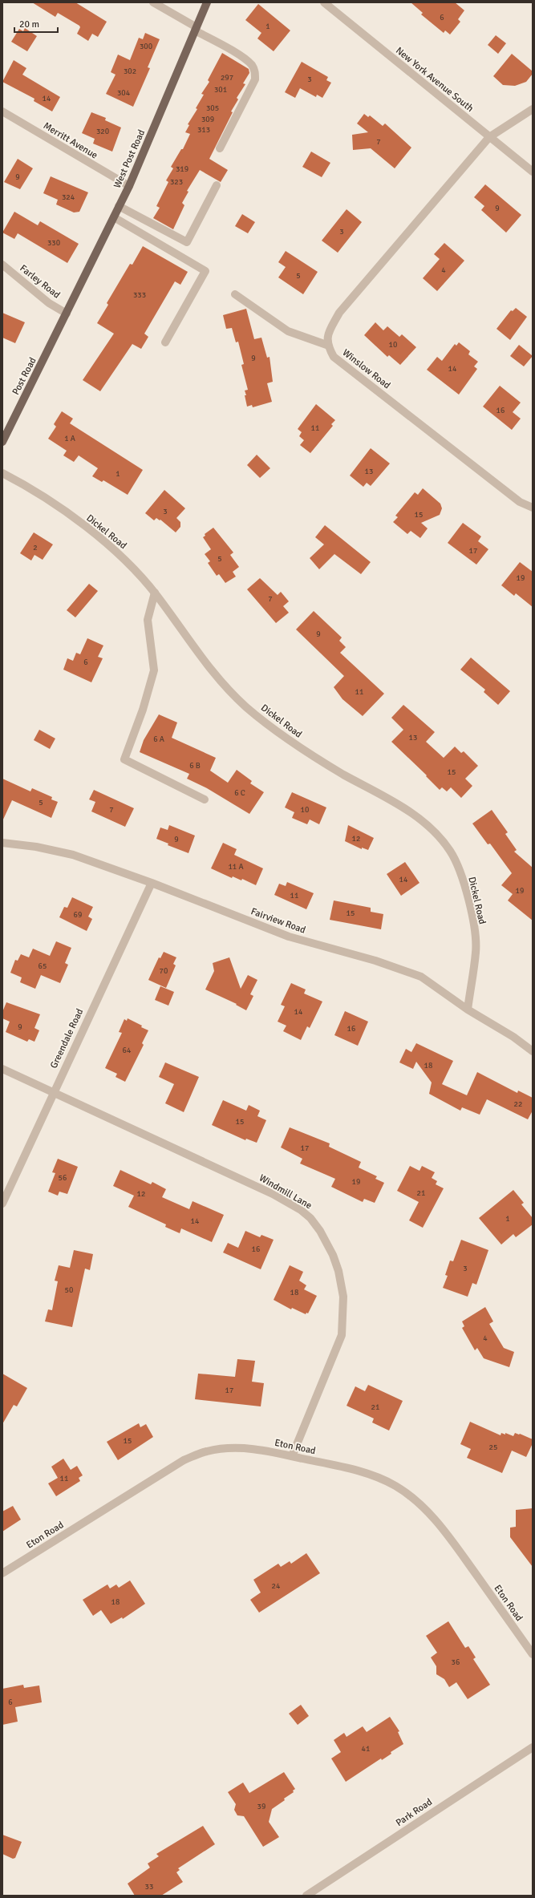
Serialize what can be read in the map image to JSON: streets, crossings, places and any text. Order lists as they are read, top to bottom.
{
  "streets": {
    "main road": ["West Post Road", "Post Road"],
    "street": [
      "New York Avenue South",
      "Merritt Avenue",
      "Farley Road",
      "Winslow Road",
      "Dickel Road",
      "Fairview Road",
      "Greendale Road",
      "Windmill Lane",
      "Eton Road",
      "Park Road"
    ]
  },
  "crossings": [
    ["Merritt Avenue", "West Post Road"],
    ["West Post Road", "Farley Road"],
    ["West Post Road", "Post Road"],
    ["Farley Road", "Post Road"],
    ["Dickel Road", "Fairview Road"],
    ["Fairview Road", "Greendale Road"],
    ["Greendale Road", "Windmill Lane"],
    ["Windmill Lane", "Eton Road"]
  ],
  "house_numbers": [
    "6",
    "1",
    "300",
    "302",
    "297",
    "3",
    "301",
    "304",
    "14",
    "305",
    "309",
    "313",
    "320",
    "7",
    "319",
    "9",
    "323",
    "324",
    "9",
    "3",
    "330",
    "4",
    "5",
    "333",
    "10",
    "9",
    "14",
    "16",
    "11",
    "1 A",
    "13",
    "1",
    "3",
    "15",
    "2",
    "17",
    "5",
    "19",
    "7",
    "9",
    "6",
    "11",
    "13",
    "6 A",
    "6 B",
    "15",
    "6 C",
    "5",
    "7",
    "10",
    "12",
    "9",
    "11 A",
    "14",
    "19",
    "11",
    "15",
    "69",
    "65",
    "70",
    "14",
    "9",
    "16",
    "64",
    "18",
    "22",
    "15",
    "17",
    "56",
    "19",
    "21",
    "12",
    "1",
    "14",
    "16",
    "3",
    "50",
    "18",
    "4",
    "17",
    "21",
    "15",
    "25",
    "11",
    "24",
    "18",
    "36",
    "6",
    "41",
    "39",
    "33"
  ],
  "scale_bar": "20 m"
}
